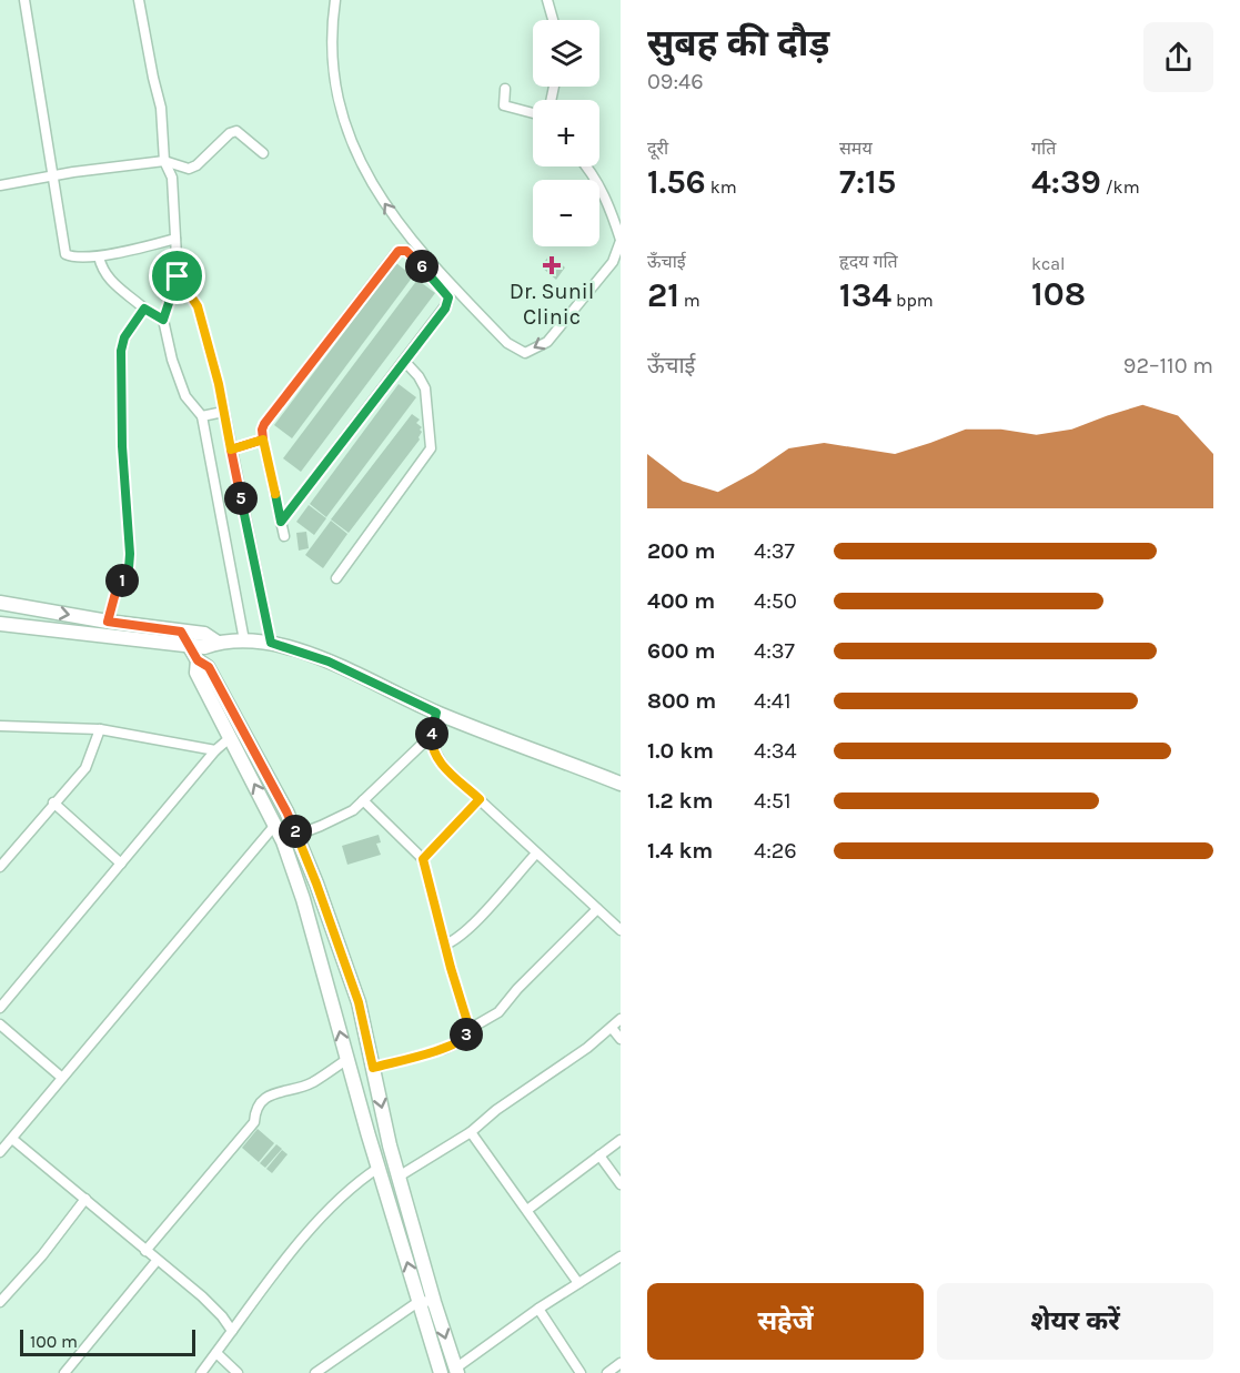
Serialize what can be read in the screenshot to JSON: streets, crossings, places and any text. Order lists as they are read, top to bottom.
{
  "places": {
    "health": ["Dr. Sunil Clinic"]
  },
  "scale_bar": "100 m",
  "page": {
    "heading": ["सुबह की दौड़", "09:46"],
    "map_buttons": ["+", "−"],
    "stats": [
      ["दूरी", "1.56 km"],
      ["समय", "7:15"],
      ["गति", "4:39 /km"],
      ["ऊँचाई", "21 m"],
      ["हृदय गति", "134 bpm"],
      ["kcal", "108"]
    ],
    "pins": [
      "6",
      "5",
      "1",
      "4",
      "2",
      "3"
    ],
    "chart": ["ऊँचाई", "92–110 m"],
    "list": [
      {
        "name": "200 m",
        "note": "4:37"
      },
      {
        "name": "400 m",
        "note": "4:50"
      },
      {
        "name": "600 m",
        "note": "4:37"
      },
      {
        "name": "800 m",
        "note": "4:41"
      },
      {
        "name": "1.0 km",
        "note": "4:34"
      },
      {
        "name": "1.2 km",
        "note": "4:51"
      },
      {
        "name": "1.4 km",
        "note": "4:26"
      }
    ],
    "buttons": ["सहेजें", "शेयर करें"],
    "scale": "100 m"
  }
}
